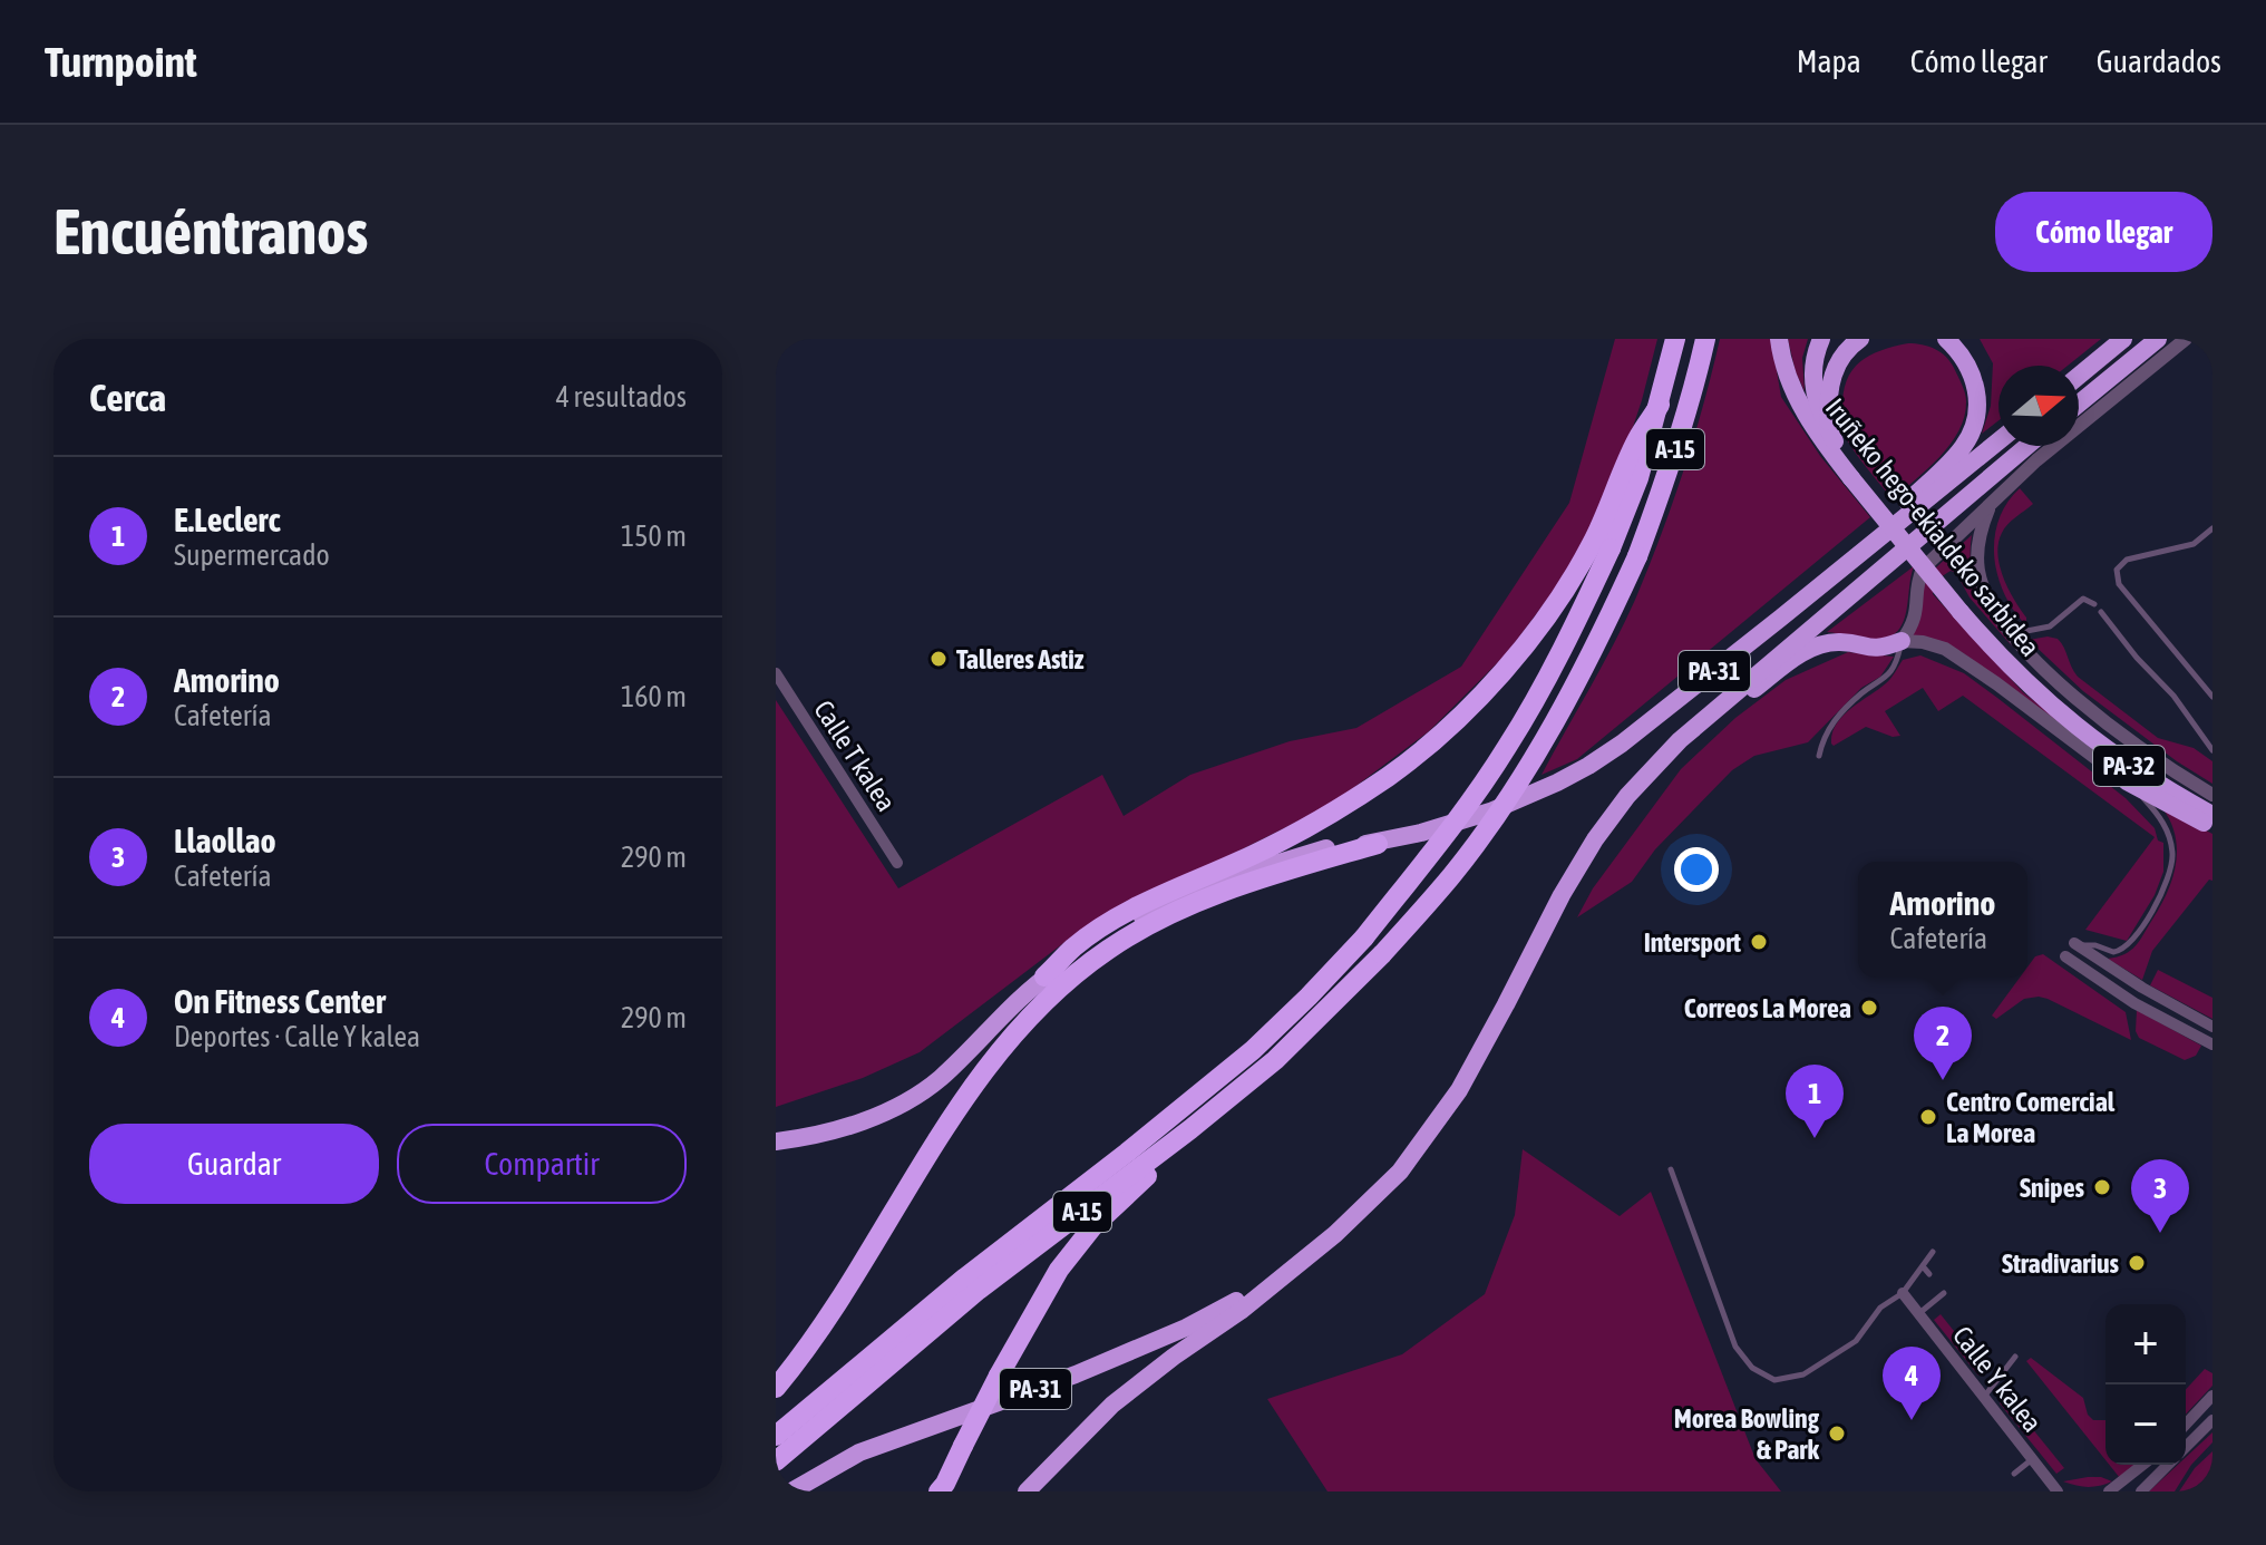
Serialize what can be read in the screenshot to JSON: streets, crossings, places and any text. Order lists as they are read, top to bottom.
{
  "streets": {
    "highway": [
      "A-15",
      "Iruñeko hego-ekialdeko sarbidea",
      "PA-31",
      "PA-32"
    ],
    "street": ["Calle T kalea", "Calle Y kalea"]
  },
  "places": [
    "Talleres Astiz",
    "Intersport",
    "Correos La Morea",
    "Centro Comercial La Morea",
    "Snipes",
    "Stradivarius",
    "Morea Bowling & Park"
  ],
  "north": "right",
  "page": {
    "header": "Turnpoint",
    "nav": ["Mapa", "Cómo llegar", "Guardados"],
    "buttons": [
      "Cómo llegar",
      ["Guardar", "Compartir"]
    ],
    "title": "Encuéntranos",
    "heading": ["Cerca", "4 resultados"],
    "list": [
      {
        "mark": "1",
        "name": "E.Leclerc",
        "note": "Supermercado",
        "value": "150 m"
      },
      {
        "mark": "2",
        "name": "Amorino",
        "note": "Cafetería",
        "value": "160 m"
      },
      {
        "mark": "3",
        "name": "Llaollao",
        "note": "Cafetería",
        "value": "290 m"
      },
      {
        "mark": "4",
        "name": "On Fitness Center",
        "note": "Deportes · Calle Y kalea",
        "value": "290 m"
      }
    ],
    "popup": ["Amorino", "Cafetería"],
    "pins": [
      "2",
      "1",
      "3",
      "4"
    ],
    "map_buttons": ["+", "−"]
  }
}
